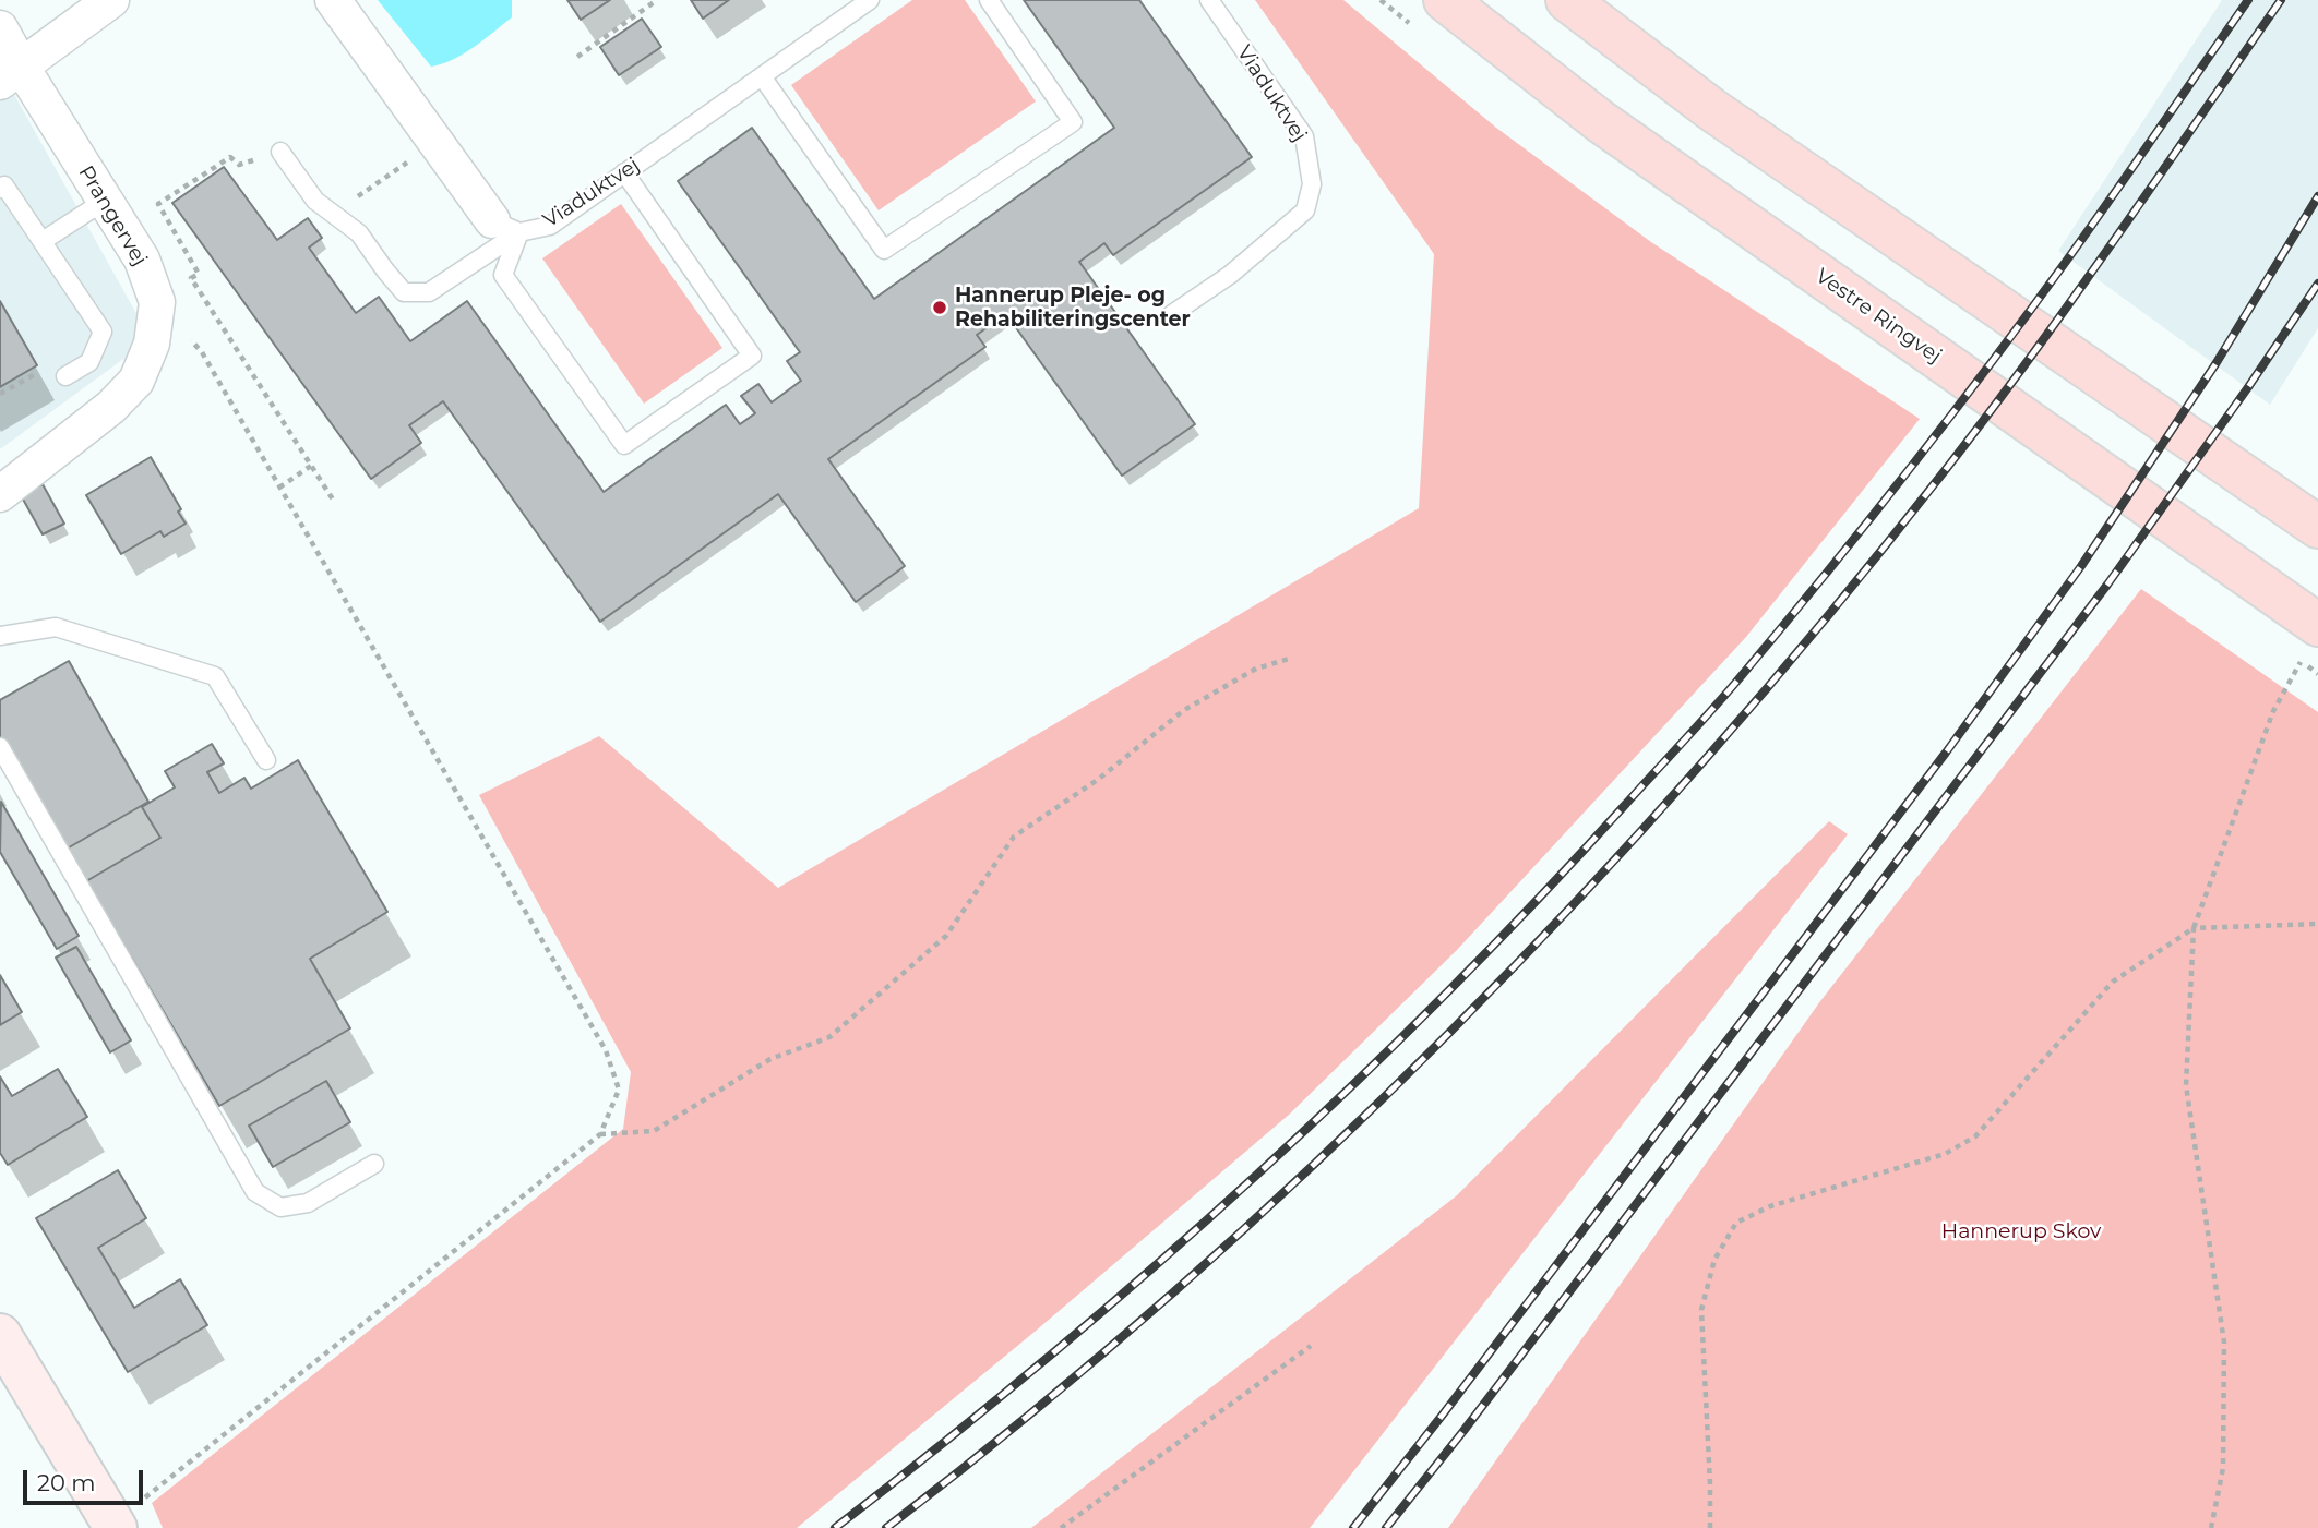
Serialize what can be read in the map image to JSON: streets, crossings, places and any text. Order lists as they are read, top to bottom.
{
  "streets": {
    "main road": ["Vestre Ringvej"],
    "street": ["Prangervej"],
    "lane": ["Viaduktvej"]
  },
  "parks": ["Hannerup Skov"],
  "places": ["Hannerup Pleje- og Rehabiliteringscenter"],
  "scale_bar": "20 m"
}
